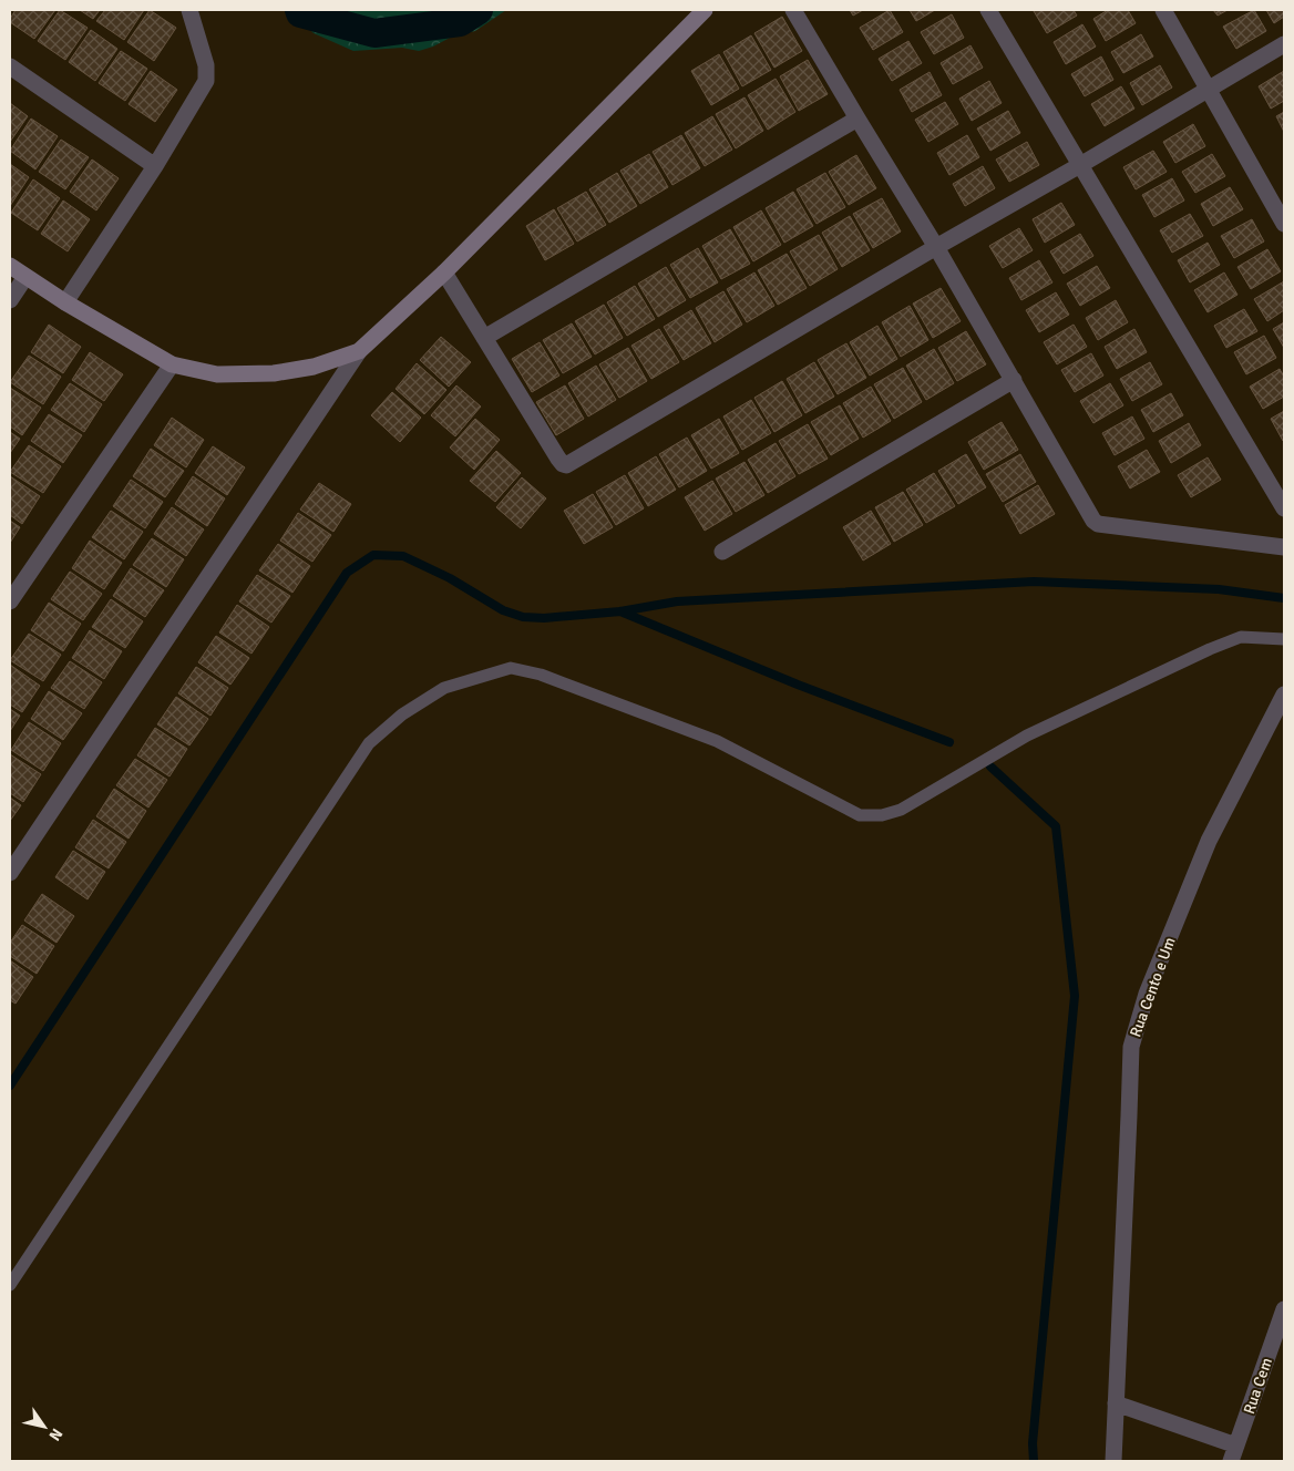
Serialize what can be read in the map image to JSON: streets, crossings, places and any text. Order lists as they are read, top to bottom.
{
  "streets": {
    "street": ["Rua Cento e Um", "Rua Cem"]
  },
  "north": "bottom right"
}
